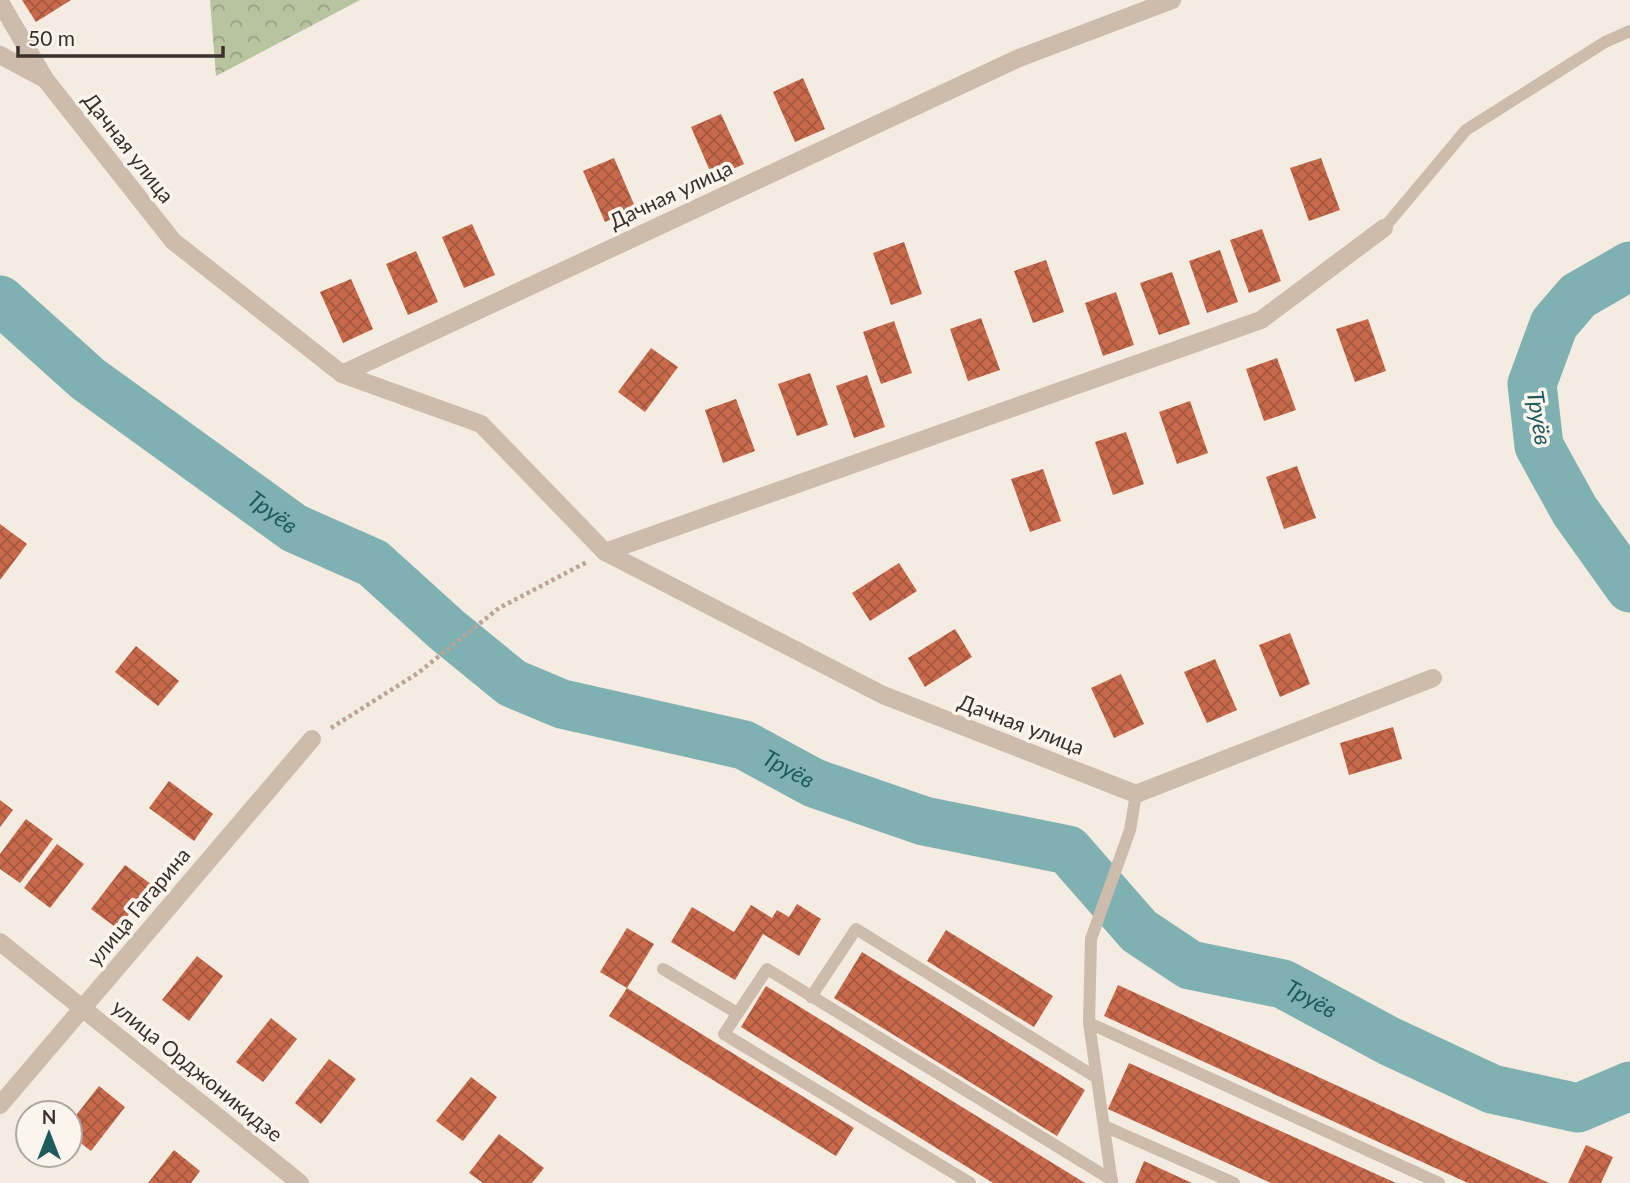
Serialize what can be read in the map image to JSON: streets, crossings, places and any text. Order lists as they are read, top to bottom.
{
  "streets": {
    "street": ["Дачная улица", "улица Гагарина", "улица Орджоникидзе"]
  },
  "crossings": [
    ["улица Гагарина", "улица Орджоникидзе"]
  ],
  "water": ["Труёв"],
  "scale_bar": "50 m",
  "north": "top"
}
